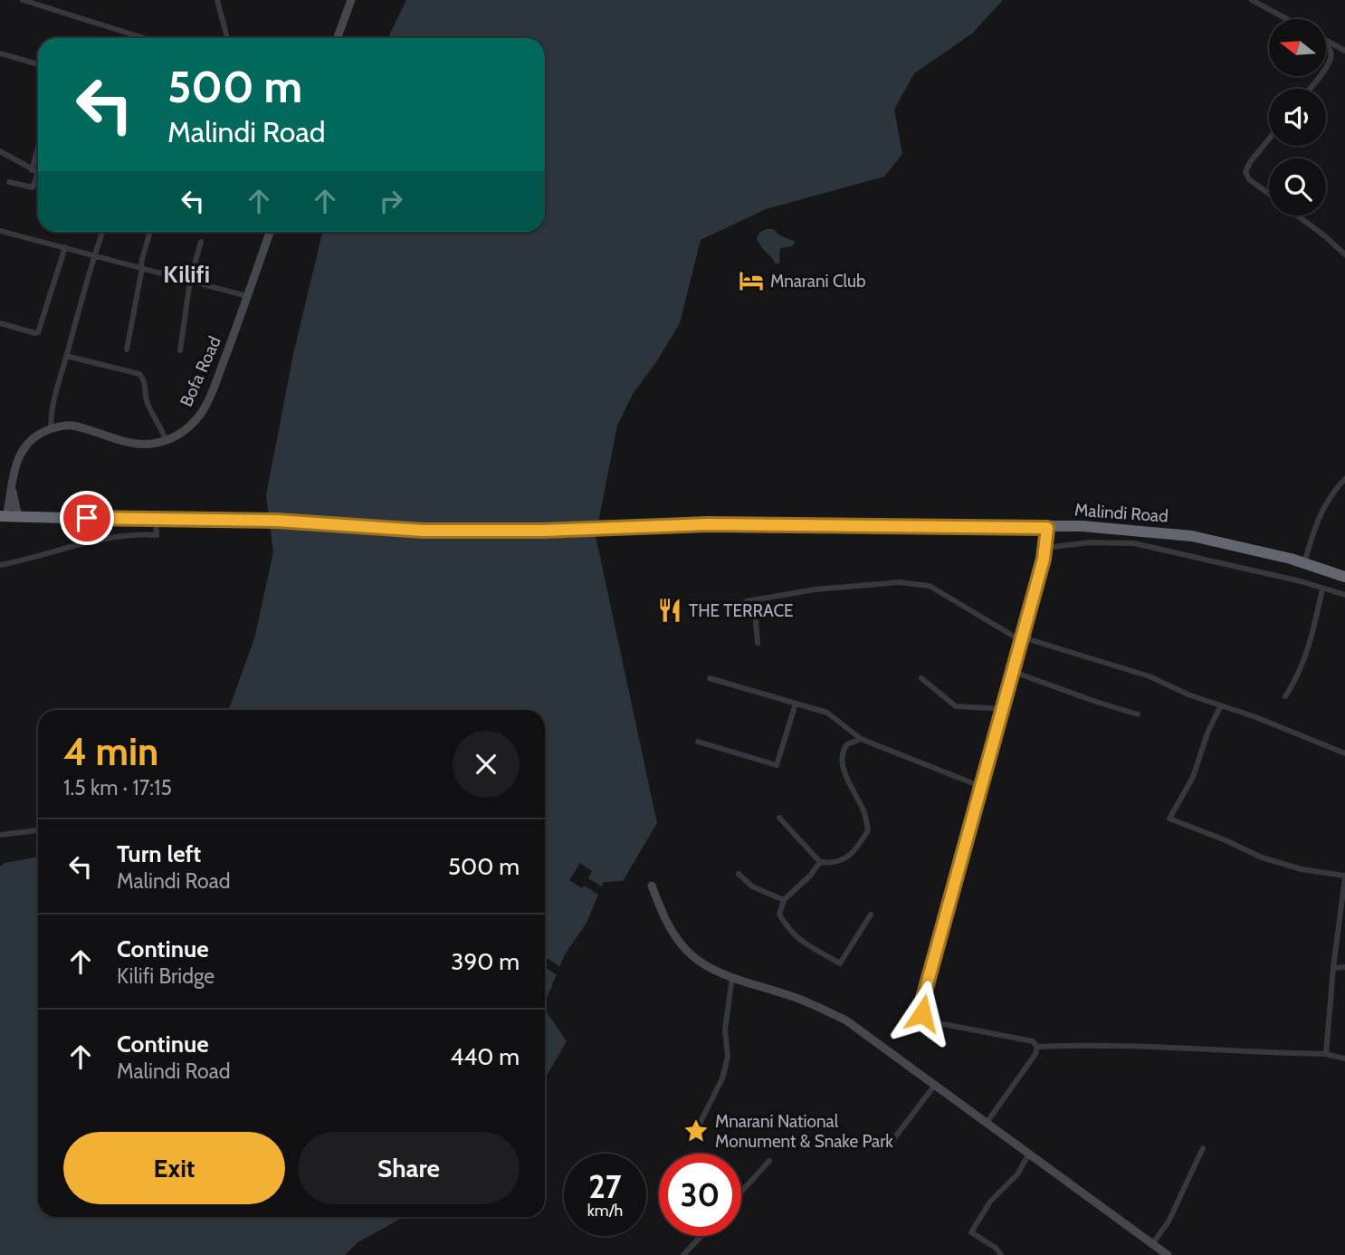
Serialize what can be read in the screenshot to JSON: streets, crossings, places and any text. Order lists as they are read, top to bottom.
{
  "streets": {
    "highway": ["Malindi Road"],
    "street": ["Bofa Road"]
  },
  "districts": ["Kilifi"],
  "places": {
    "hotel": ["Mnarani Club"],
    "restaurant": ["THE TERRACE"],
    "place": ["Mnarani National Monument & Snake Park"]
  },
  "north": "left",
  "page": {
    "turn": ["500 m", "Malindi Road"],
    "heading": ["4 min", "1.5 km · 17:15"],
    "list": [
      {
        "name": "Turn left",
        "note": "Malindi Road",
        "value": "500 m"
      },
      {
        "name": "Continue",
        "note": "Kilifi Bridge",
        "value": "390 m"
      },
      {
        "name": "Continue",
        "note": "Malindi Road",
        "value": "440 m"
      }
    ],
    "buttons": ["Exit", "Share"],
    "speed": "27 km/h",
    "limit": "30"
  }
}
